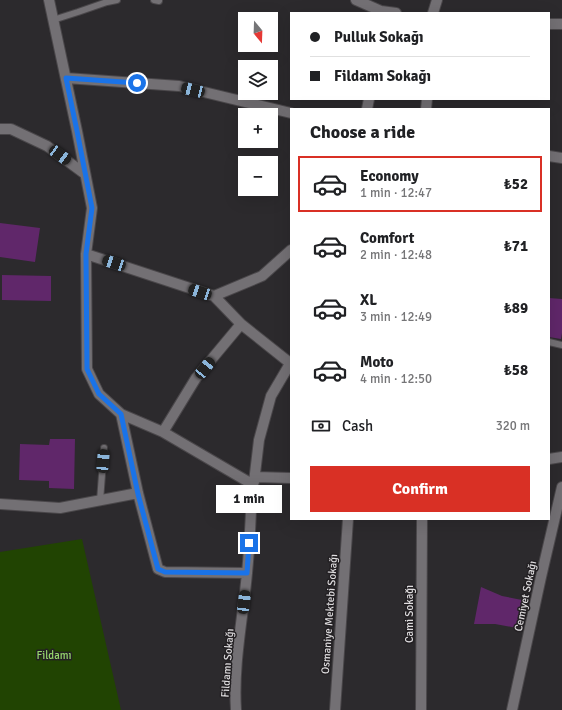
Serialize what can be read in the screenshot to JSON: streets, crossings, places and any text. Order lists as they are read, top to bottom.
{
  "streets": {
    "street": [
      "Cemiyet Sokağı",
      "Osmaniye Mektebi Sokağı",
      "Cami Sokağı",
      "Fildamı Sokağı"
    ]
  },
  "parks": ["Fildamı"],
  "north": "bottom",
  "page": {
    "map_buttons": ["+", "−"],
    "banner": ["Pulluk Sokağı", "Fildamı Sokağı"],
    "heading": "Choose a ride",
    "list": [
      {
        "name": "Economy",
        "note": "1 min · 12:47",
        "value": "₺52"
      },
      {
        "name": "Comfort",
        "note": "2 min · 12:48",
        "value": "₺71"
      },
      {
        "name": "XL",
        "note": "3 min · 12:49",
        "value": "₺89"
      },
      {
        "name": "Moto",
        "note": "4 min · 12:50",
        "value": "₺58"
      }
    ],
    "pay": ["Cash", "320 m"],
    "buttons": "Confirm",
    "bubble": "1 min"
  }
}
